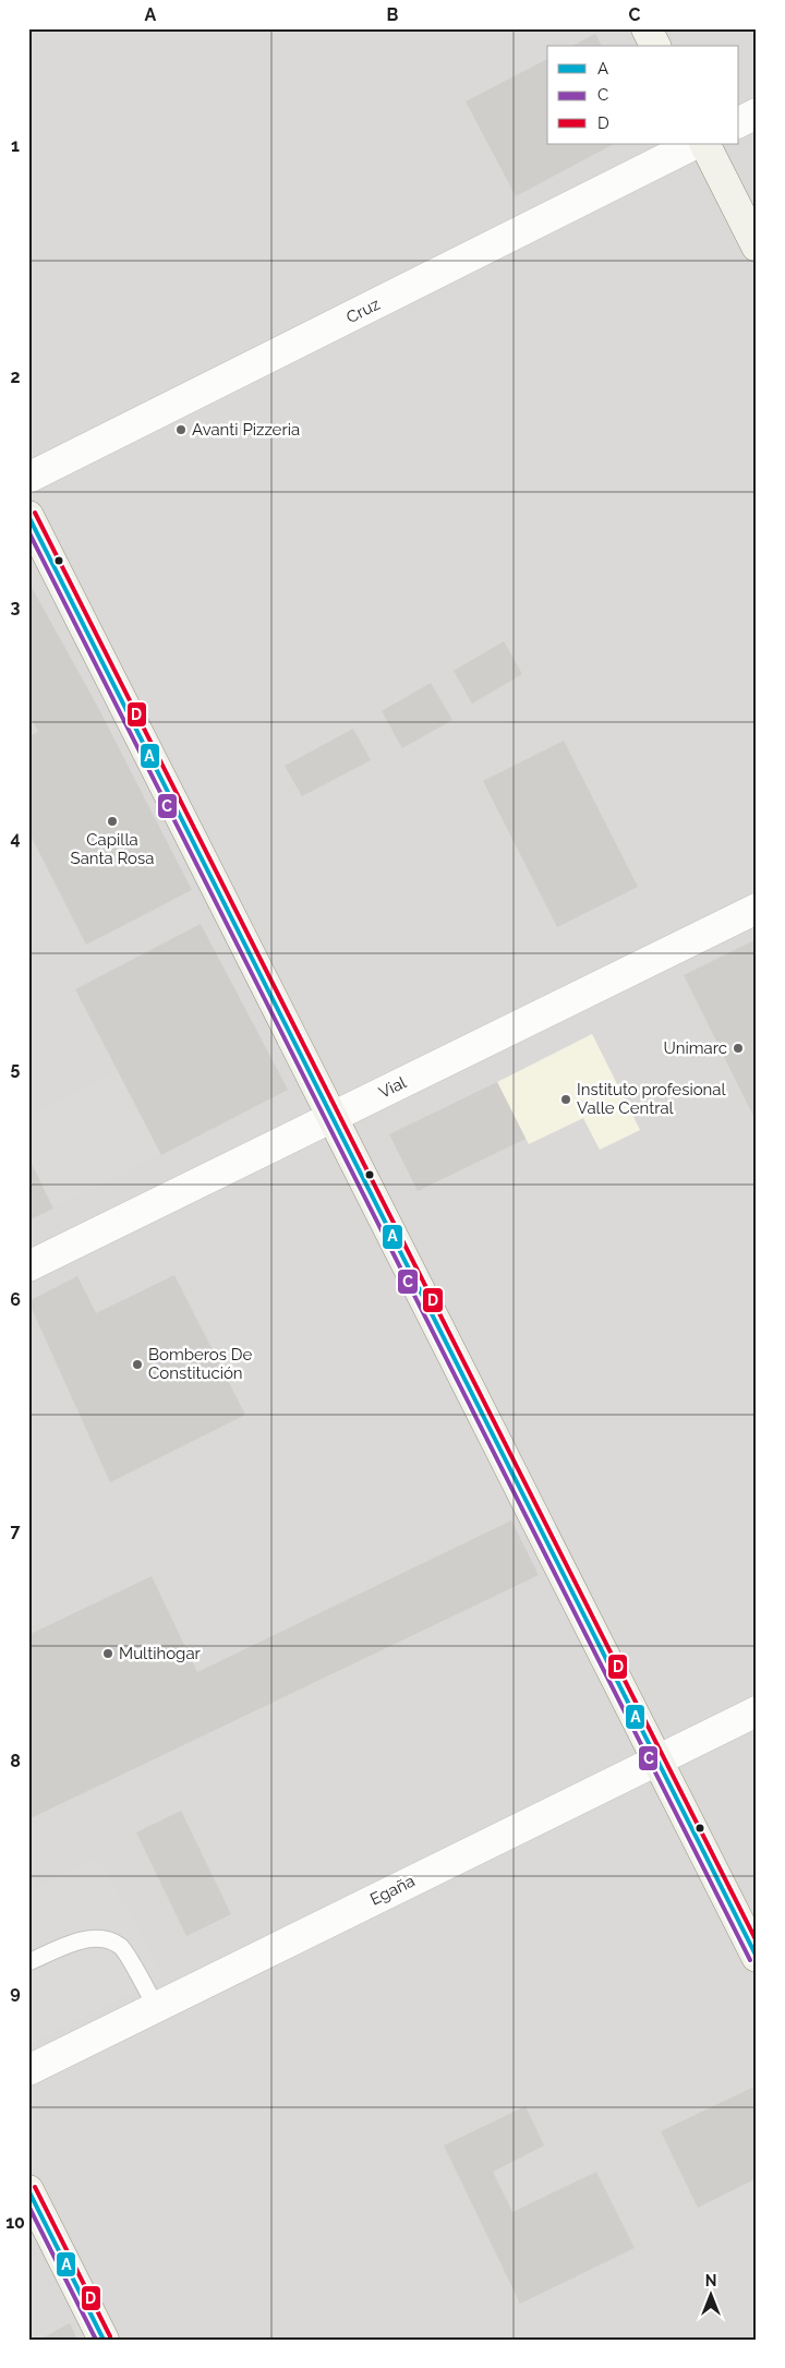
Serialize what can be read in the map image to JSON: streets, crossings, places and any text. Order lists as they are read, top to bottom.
{
  "streets": {
    "street": ["Cruz", "Vial", "Egaña"]
  },
  "places": [
    "Avanti Pizzeria",
    "Capilla Santa Rosa",
    "Unimarc",
    "Instituto profesional Valle Central",
    "Bomberos De Constitución",
    "Multihogar"
  ],
  "lines": ["transit line D", "transit line A", "transit line C"],
  "legend": ["A", "C", "D"],
  "north": "top",
  "grid": {
    "columns": ["A", "B", "C"],
    "rows": [
      "1",
      "2",
      "3",
      "4",
      "5",
      "6",
      "7",
      "8",
      "9",
      "10"
    ]
  }
}
